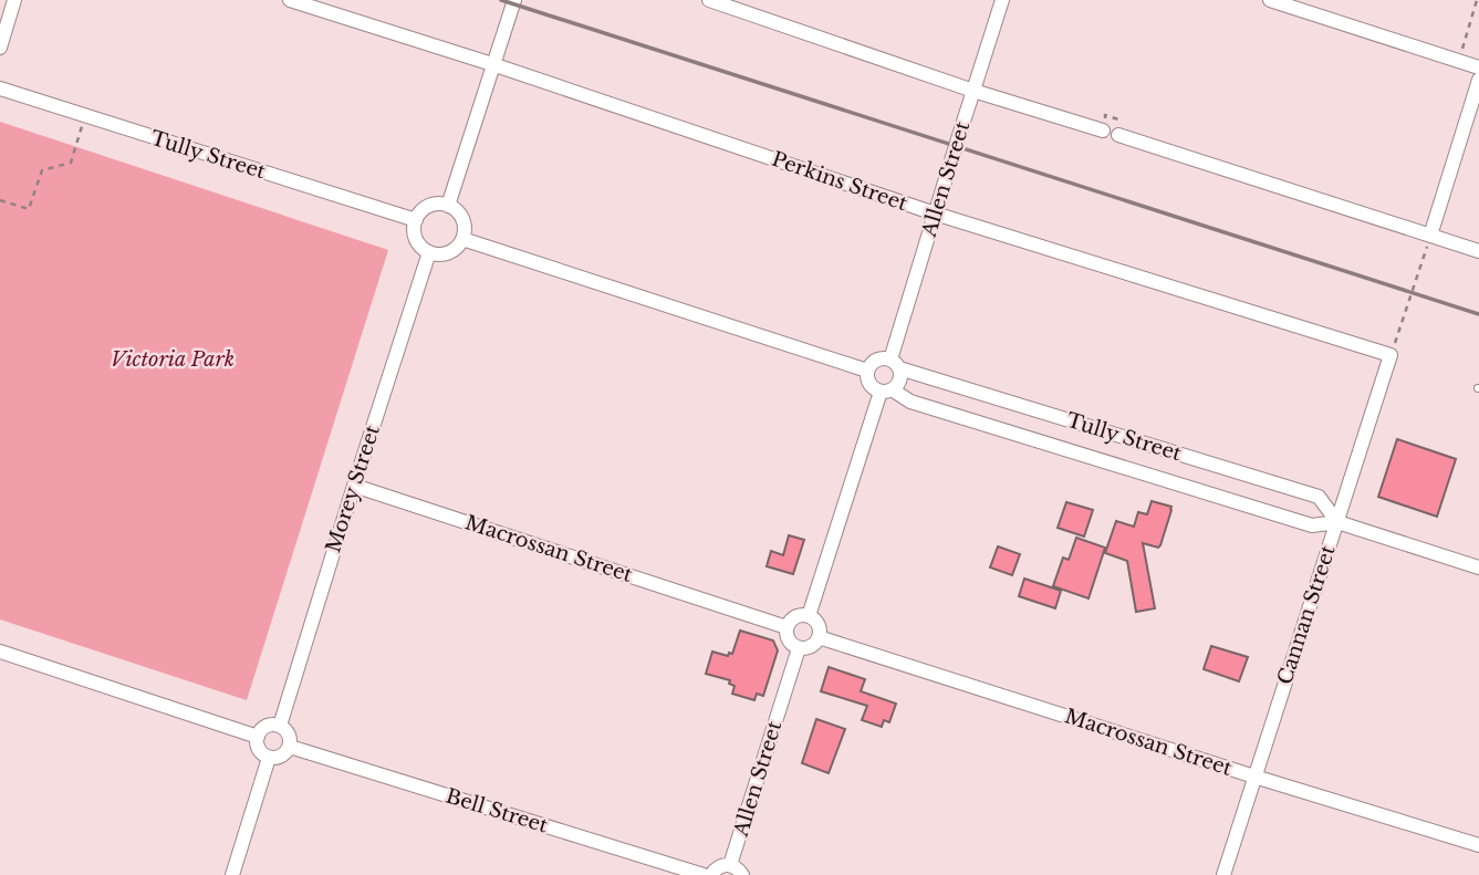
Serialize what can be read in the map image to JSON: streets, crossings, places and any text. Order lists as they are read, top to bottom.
{
  "streets": {
    "street": [
      "Tully Street",
      "Allen Street",
      "Perkins Street",
      "Morey Street",
      "Macrossan Street",
      "Cannan Street",
      "Bell Street"
    ]
  },
  "crossings": [
    ["Tully Street", "Allen Street"],
    ["Tully Street", "Morey Street"],
    ["Tully Street", "Cannan Street"],
    ["Allen Street", "Perkins Street"],
    ["Allen Street", "Macrossan Street"],
    ["Perkins Street", "Cannan Street"],
    ["Morey Street", "Macrossan Street"],
    ["Morey Street", "Bell Street"],
    ["Macrossan Street", "Cannan Street"]
  ],
  "parks": ["Victoria Park"]
}
